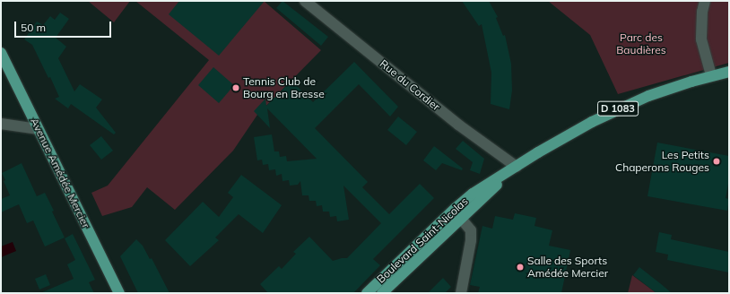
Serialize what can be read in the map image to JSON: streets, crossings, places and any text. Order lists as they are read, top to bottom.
{
  "streets": {
    "main road": ["D 1083", "Avenue Amédée Mercier", "Boulevard Saint-Nicolas"],
    "street": ["Rue du Cordier"]
  },
  "crossings": [
    ["Rue du Cordier", "Boulevard Saint-Nicolas"]
  ],
  "parks": ["Parc des Baudières"],
  "places": ["Tennis Club de Bourg en Bresse", "Les Petits Chaperons Rouges", "Salle des Sports Amédée Mercier"],
  "scale_bar": "50 m"
}
